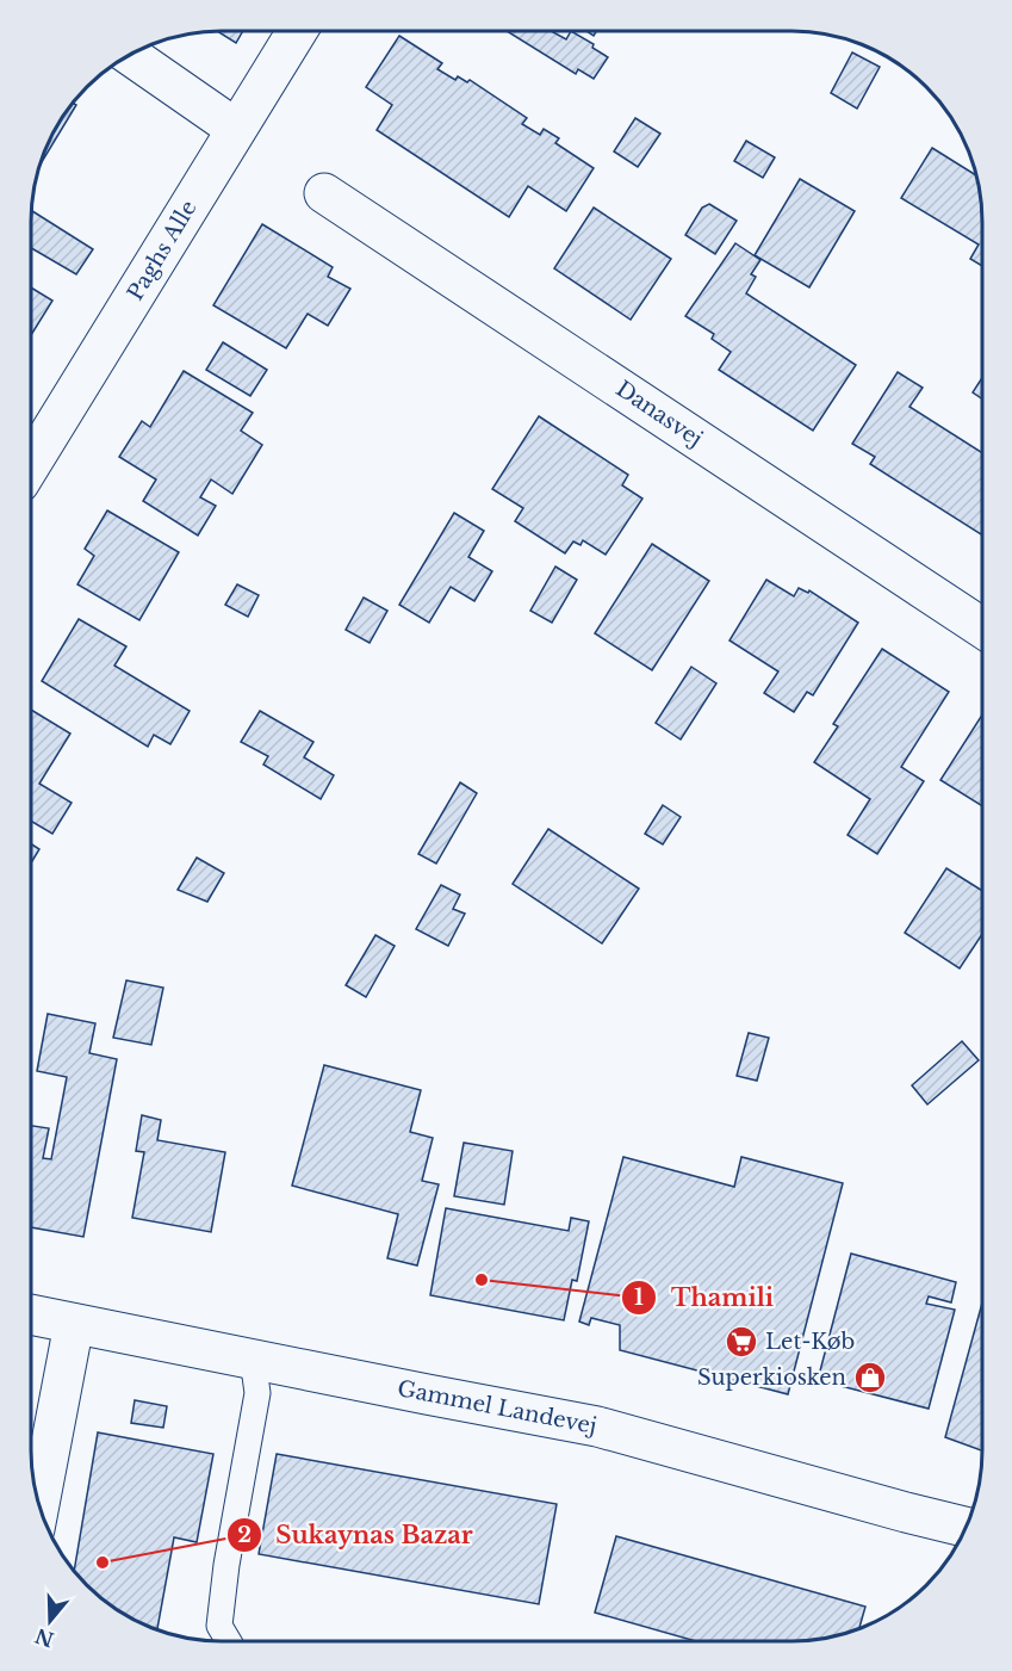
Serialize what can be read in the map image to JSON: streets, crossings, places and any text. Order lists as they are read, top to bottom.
{
  "streets": {
    "street": ["Paghs Alle", "Danasvej", "Gammel Landevej"]
  },
  "places": {
    "other": ["Thamili", "Sukaynas Bazar"],
    "supermarket": ["Let-Køb"],
    "shop": ["Superkiosken"]
  },
  "north": "bottom"
}
